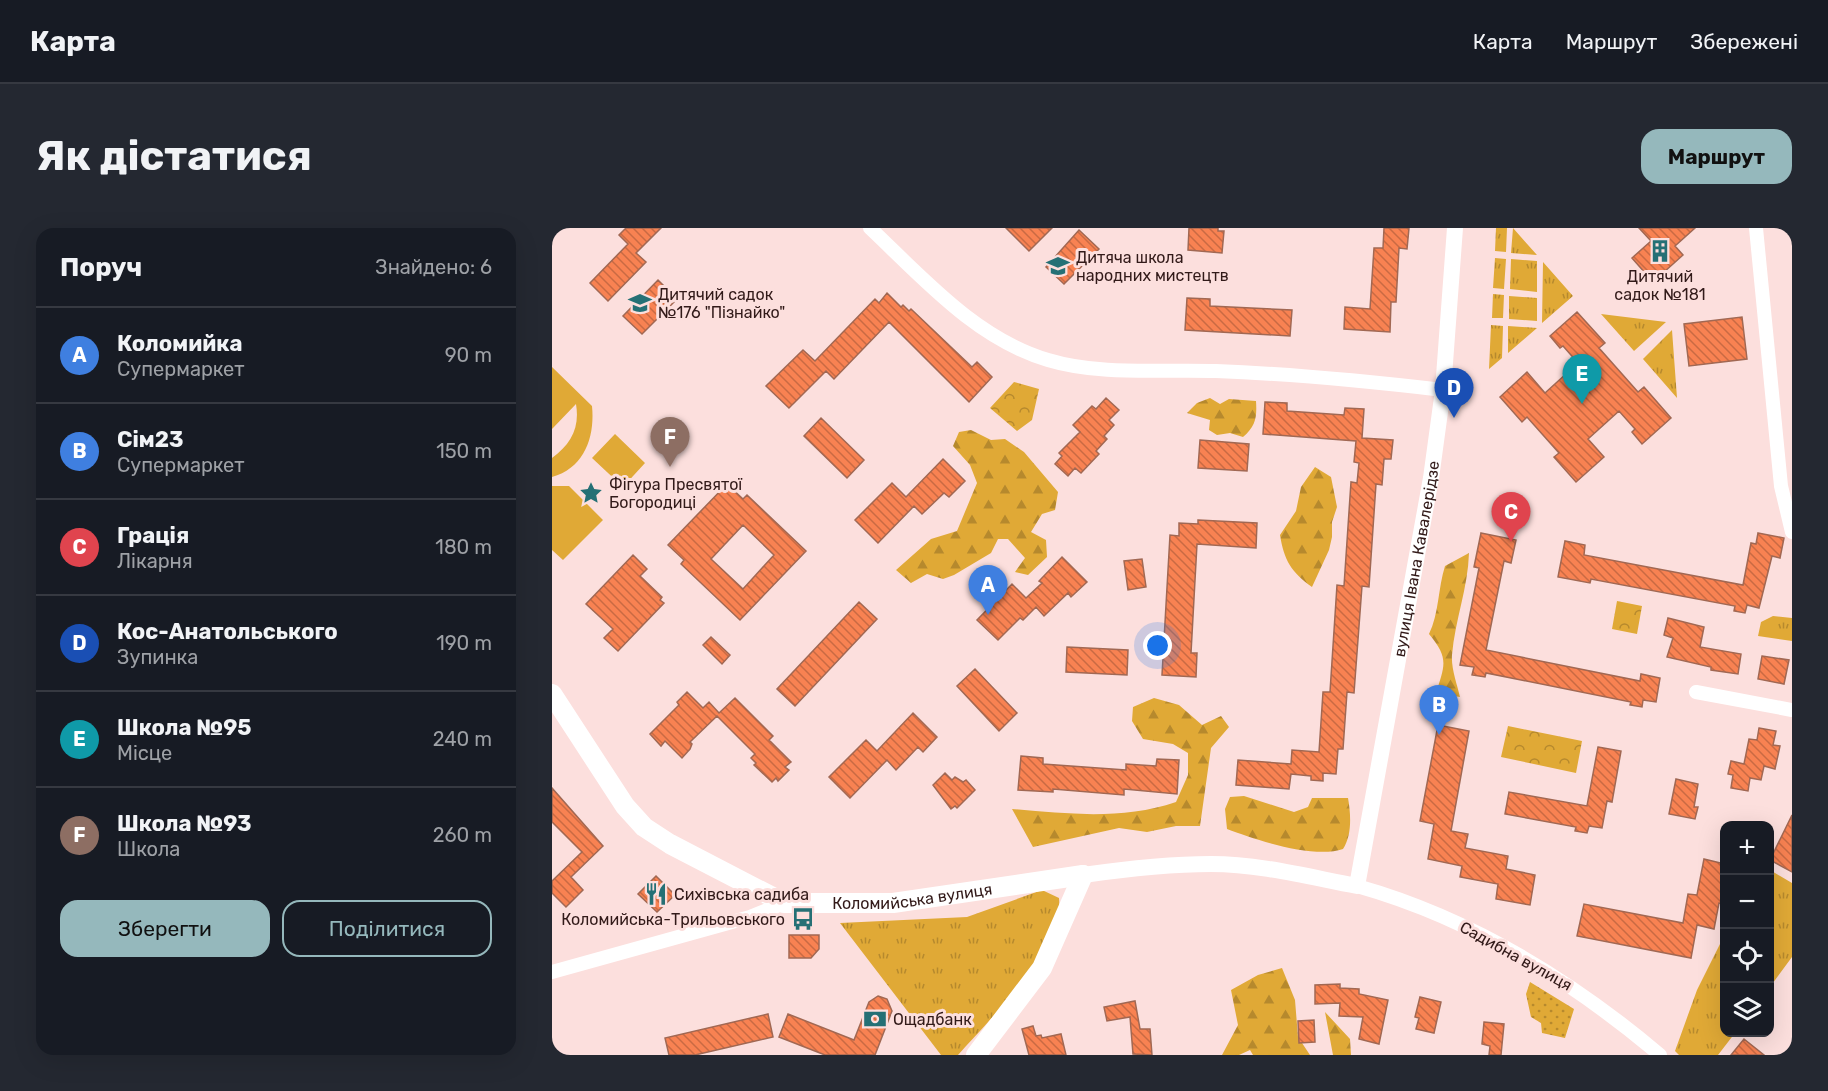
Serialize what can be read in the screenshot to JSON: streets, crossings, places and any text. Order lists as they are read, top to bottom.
{
  "streets": {
    "main road": ["Коломийська вулиця"],
    "street": ["вулиця Івана Кавалерідзе", "Садибна вулиця"]
  },
  "crossings": [
    ["вулиця Івана Кавалерідзе", "Коломийська вулиця"],
    ["вулиця Івана Кавалерідзе", "Садибна вулиця"],
    ["Коломийська вулиця", "Садибна вулиця"]
  ],
  "places": {
    "building": ["Дитячий садок №181"],
    "school or university": ["Дитяча школа народних мистецтв", "Дитячий садок №176 \"Пізнайко\""],
    "place": ["Фігура Пресвятої Богородиці"],
    "restaurant": ["Сихівська садиба"],
    "bus stop": ["Коломийська-Трильовського"],
    "bank": ["Ощадбанк"]
  },
  "page": {
    "header": "Карта",
    "nav": ["Карта", "Маршрут", "Збережені"],
    "buttons": [
      "Маршрут",
      ["Зберегти", "Поділитися"]
    ],
    "title": "Як дістатися",
    "heading": ["Поруч", "Знайдено: 6"],
    "list": [
      {
        "mark": "A",
        "name": "Коломийка",
        "note": "Супермаркет",
        "value": "90 m"
      },
      {
        "mark": "B",
        "name": "Сім23",
        "note": "Супермаркет",
        "value": "150 m"
      },
      {
        "mark": "C",
        "name": "Грація",
        "note": "Лікарня",
        "value": "180 m"
      },
      {
        "mark": "D",
        "name": "Кос-Анатольського",
        "note": "Зупинка",
        "value": "190 m"
      },
      {
        "mark": "E",
        "name": "Школа №95",
        "note": "Місце",
        "value": "240 m"
      },
      {
        "mark": "F",
        "name": "Школа №93",
        "note": "Школа",
        "value": "260 m"
      }
    ],
    "pins": [
      "E",
      "D",
      "F",
      "C",
      "A",
      "B"
    ],
    "map_buttons": ["+", "−"]
  }
}
